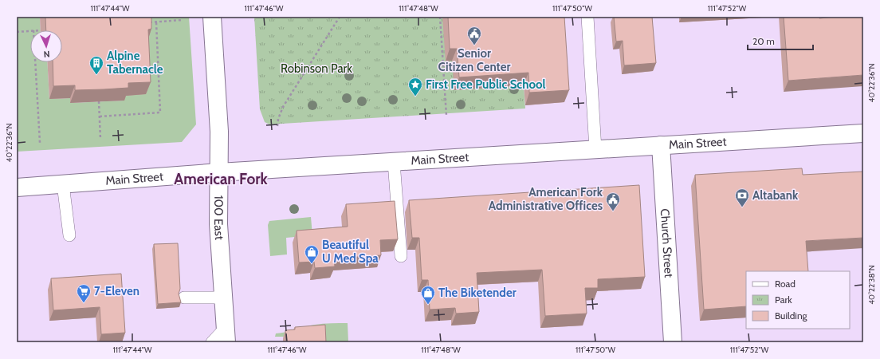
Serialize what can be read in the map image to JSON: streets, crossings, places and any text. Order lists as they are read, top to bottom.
{
  "streets": {
    "main road": ["Main Street", "100 East", "Church Street"]
  },
  "crossings": [
    ["Main Street", "100 East"],
    ["Main Street", "Church Street"]
  ],
  "districts": ["American Fork"],
  "parks": ["Robinson Park"],
  "places": {
    "public building": ["Senior Citizen Center", "American Fork Administrative Offices"],
    "building": ["Alpine Tabernacle"],
    "place": ["First Free Public School"],
    "bank": ["Altabank"],
    "shop": ["Beautiful U Med Spa", "The Biketender"],
    "supermarket": ["7-Eleven"]
  },
  "legend": ["Road", "Park", "Building"],
  "scale_bar": "20 m",
  "north": "bottom",
  "coordinates": [
    "111°47'44\"W",
    "111°47'46\"W",
    "111°47'48\"W",
    "111°47'50\"W",
    "111°47'52\"W",
    "40°22'36\"N",
    "40°22'38\"N"
  ]
}
